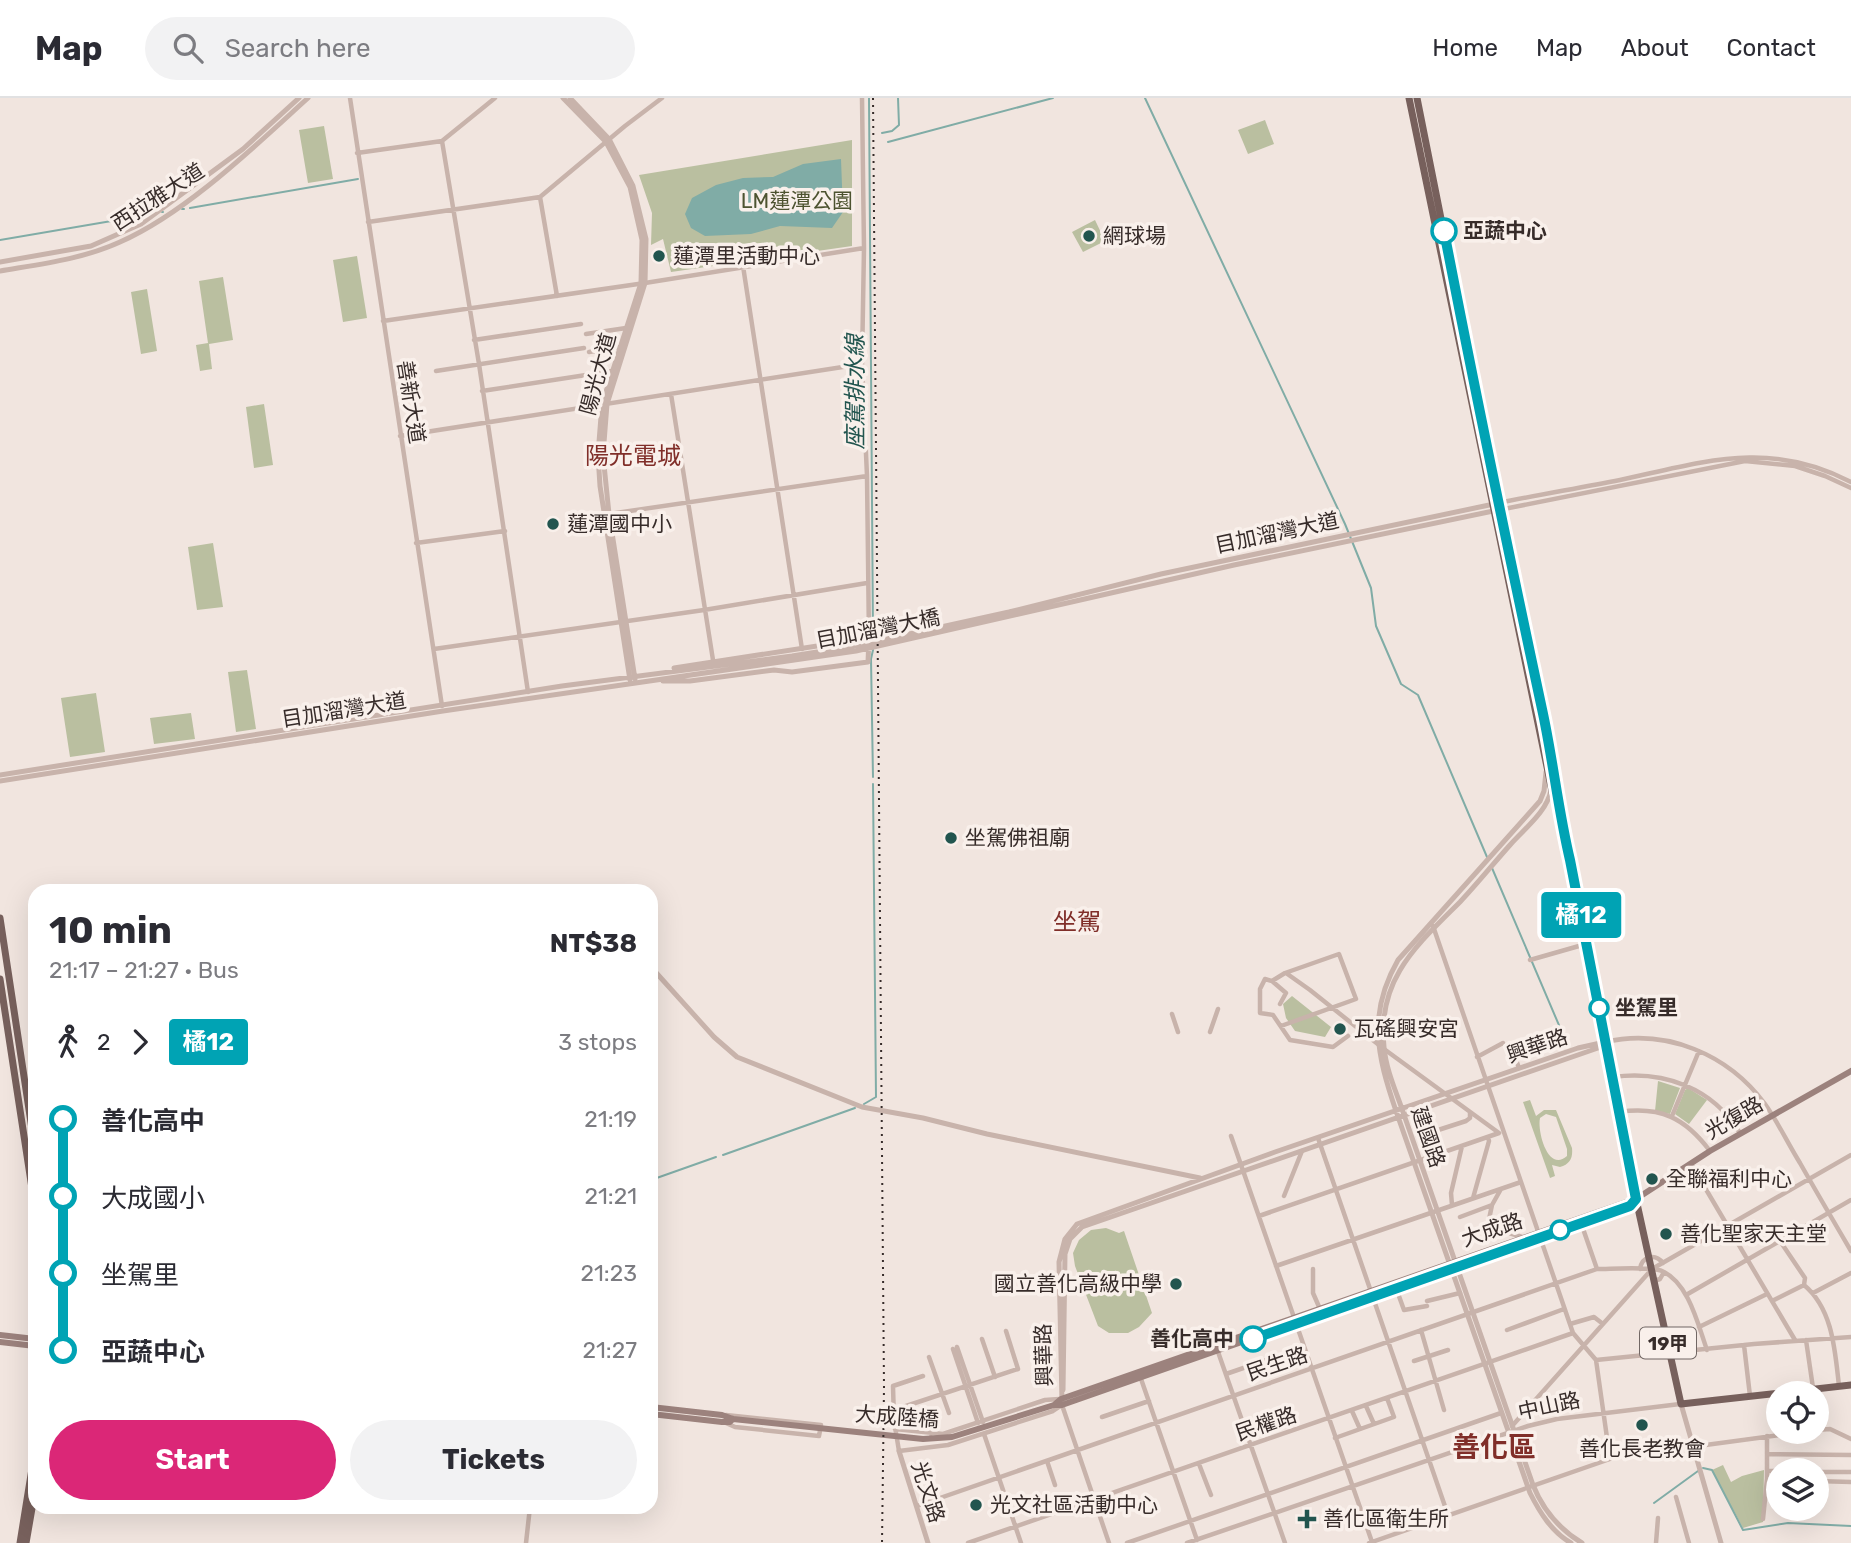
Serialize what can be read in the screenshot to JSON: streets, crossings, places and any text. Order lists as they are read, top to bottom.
{
  "streets": {
    "main road": [
      "光復路",
      "大成路",
      "19甲",
      "中山路",
      "大成陸橋"
    ],
    "street": [
      "西拉雅大道",
      "陽光大道",
      "善新大道",
      "目加溜灣大道",
      "目加溜灣大橋",
      "興華路",
      "建國路",
      "民生路",
      "民權路",
      "光文路"
    ]
  },
  "crossings": [
    ["陽光大道", "目加溜灣大道"],
    ["善新大道", "目加溜灣大道"],
    ["目加溜灣大道", "目加溜灣大橋"],
    ["目加溜灣大道", "19甲"],
    ["興華路", "建國路"],
    ["興華路", "大成路"],
    ["興華路", "19甲"],
    ["光復路", "大成路"],
    ["光復路", "19甲"],
    ["建國路", "大成路"],
    ["建國路", "19甲"],
    ["建國路", "民生路"],
    ["建國路", "中山路"],
    ["建國路", "民權路"],
    ["大成路", "19甲"],
    ["大成路", "大成陸橋"],
    ["大成路", "光文路"],
    ["19甲", "民生路"],
    ["19甲", "中山路"],
    ["民生路", "光文路"]
  ],
  "districts": ["陽光電城", "坐駕", "善化區"],
  "water": ["座駕排水線"],
  "parks": ["LM蓮潭公園"],
  "places": {
    "other": [
      "亞蔬中心",
      "網球場",
      "蓮潭里活動中心",
      "蓮潭國中小",
      "坐駕佛祖廟",
      "坐駕里",
      "瓦磘興安宮",
      "全聯福利中心",
      "善化聖家天主堂",
      "國立善化高級中學",
      "善化高中",
      "善化長老教會",
      "光文社區活動中心"
    ],
    "health": ["善化區衛生所"]
  },
  "lines": ["bus line 橘12"],
  "page": {
    "header": "Map",
    "search": "Search here",
    "nav": [
      "Home",
      "Map",
      "About",
      "Contact"
    ],
    "on_map": "橘12",
    "heading": ["10 min", "21:17 – 21:27 · Bus", "NT$38"],
    "legs": ["2", "橘12", "3 stops"],
    "list": [
      {
        "name": "善化高中",
        "value": "21:19"
      },
      {
        "name": "大成國小",
        "value": "21:21"
      },
      {
        "name": "坐駕里",
        "value": "21:23"
      },
      {
        "name": "亞蔬中心",
        "value": "21:27"
      }
    ],
    "buttons": ["Start", "Tickets"]
  }
}
